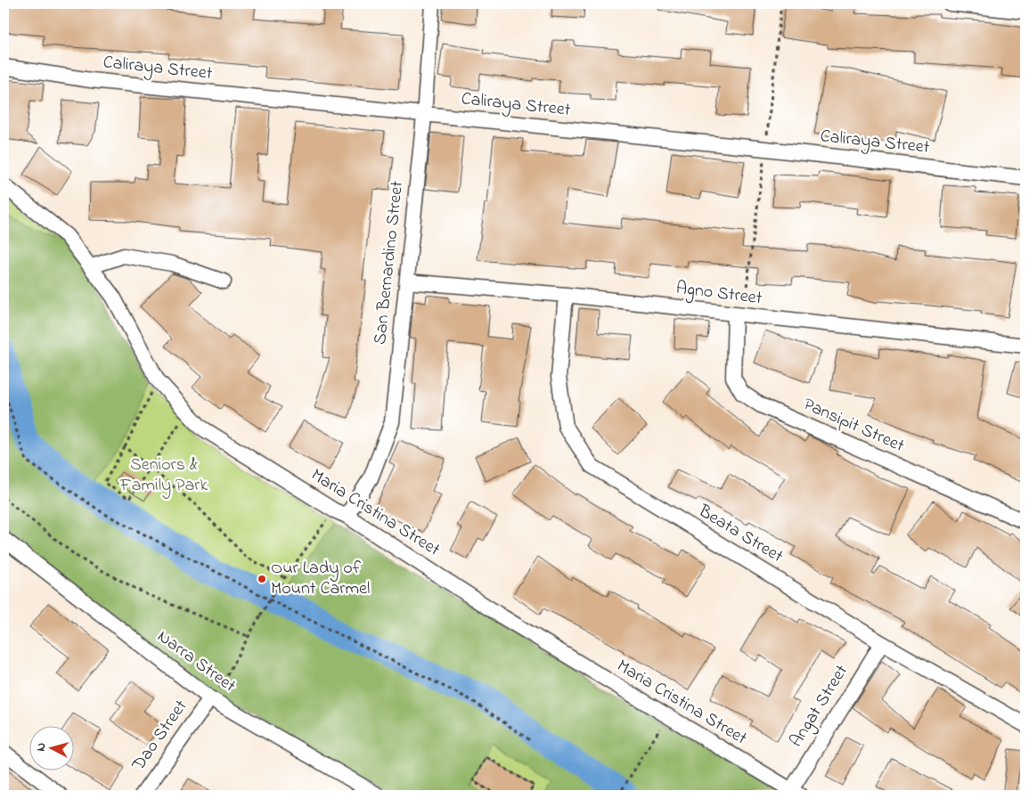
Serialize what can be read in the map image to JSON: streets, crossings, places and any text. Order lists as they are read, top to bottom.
{
  "streets": {
    "street": [
      "Caliraya Street",
      "San Bernardino Street",
      "Agno Street",
      "Pansipit Street",
      "Maria Cristina Street",
      "Beata Street",
      "Narra Street",
      "Angat Street",
      "Dao Street"
    ]
  },
  "crossings": [
    ["Caliraya Street", "San Bernardino Street"],
    ["San Bernardino Street", "Agno Street"],
    ["San Bernardino Street", "Maria Cristina Street"],
    ["Agno Street", "Pansipit Street"],
    ["Agno Street", "Beata Street"],
    ["Maria Cristina Street", "Angat Street"],
    ["Beata Street", "Angat Street"],
    ["Narra Street", "Dao Street"]
  ],
  "parks": ["Seniors & Family Park"],
  "places": ["Our Lady of Mount Carmel"],
  "north": "left"
}
